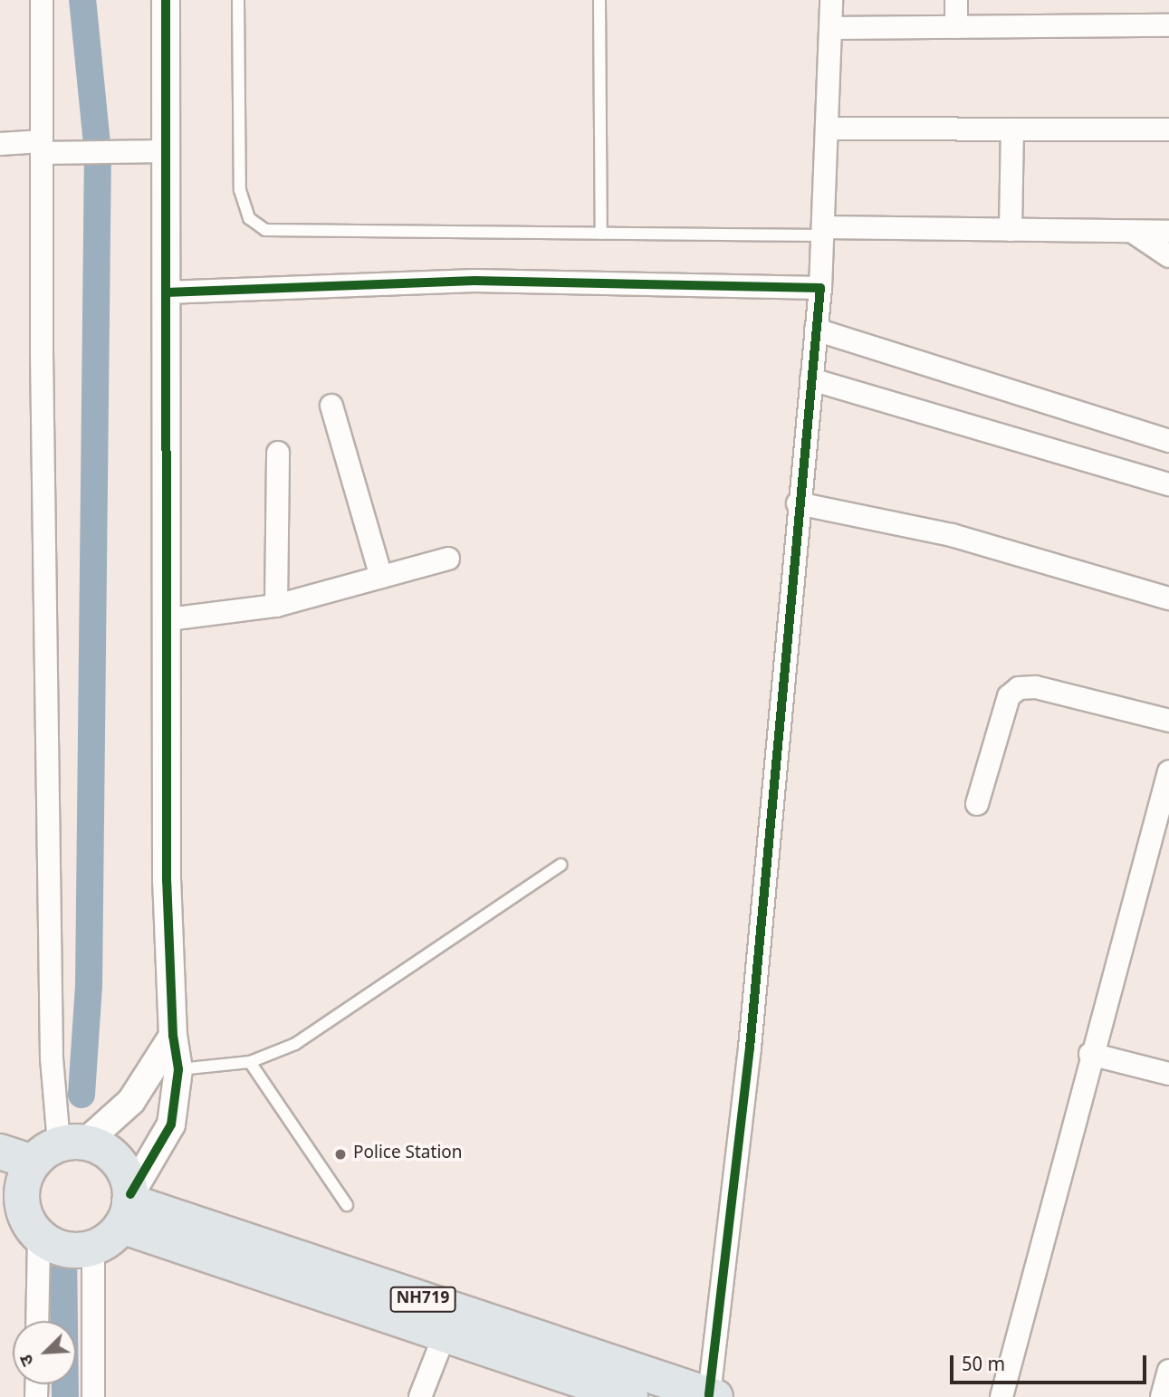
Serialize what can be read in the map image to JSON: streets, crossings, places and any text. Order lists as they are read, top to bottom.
{
  "streets": {
    "highway": ["NH719"]
  },
  "places": ["Police Station"],
  "scale_bar": "50 m",
  "north": "bottom left"
}
